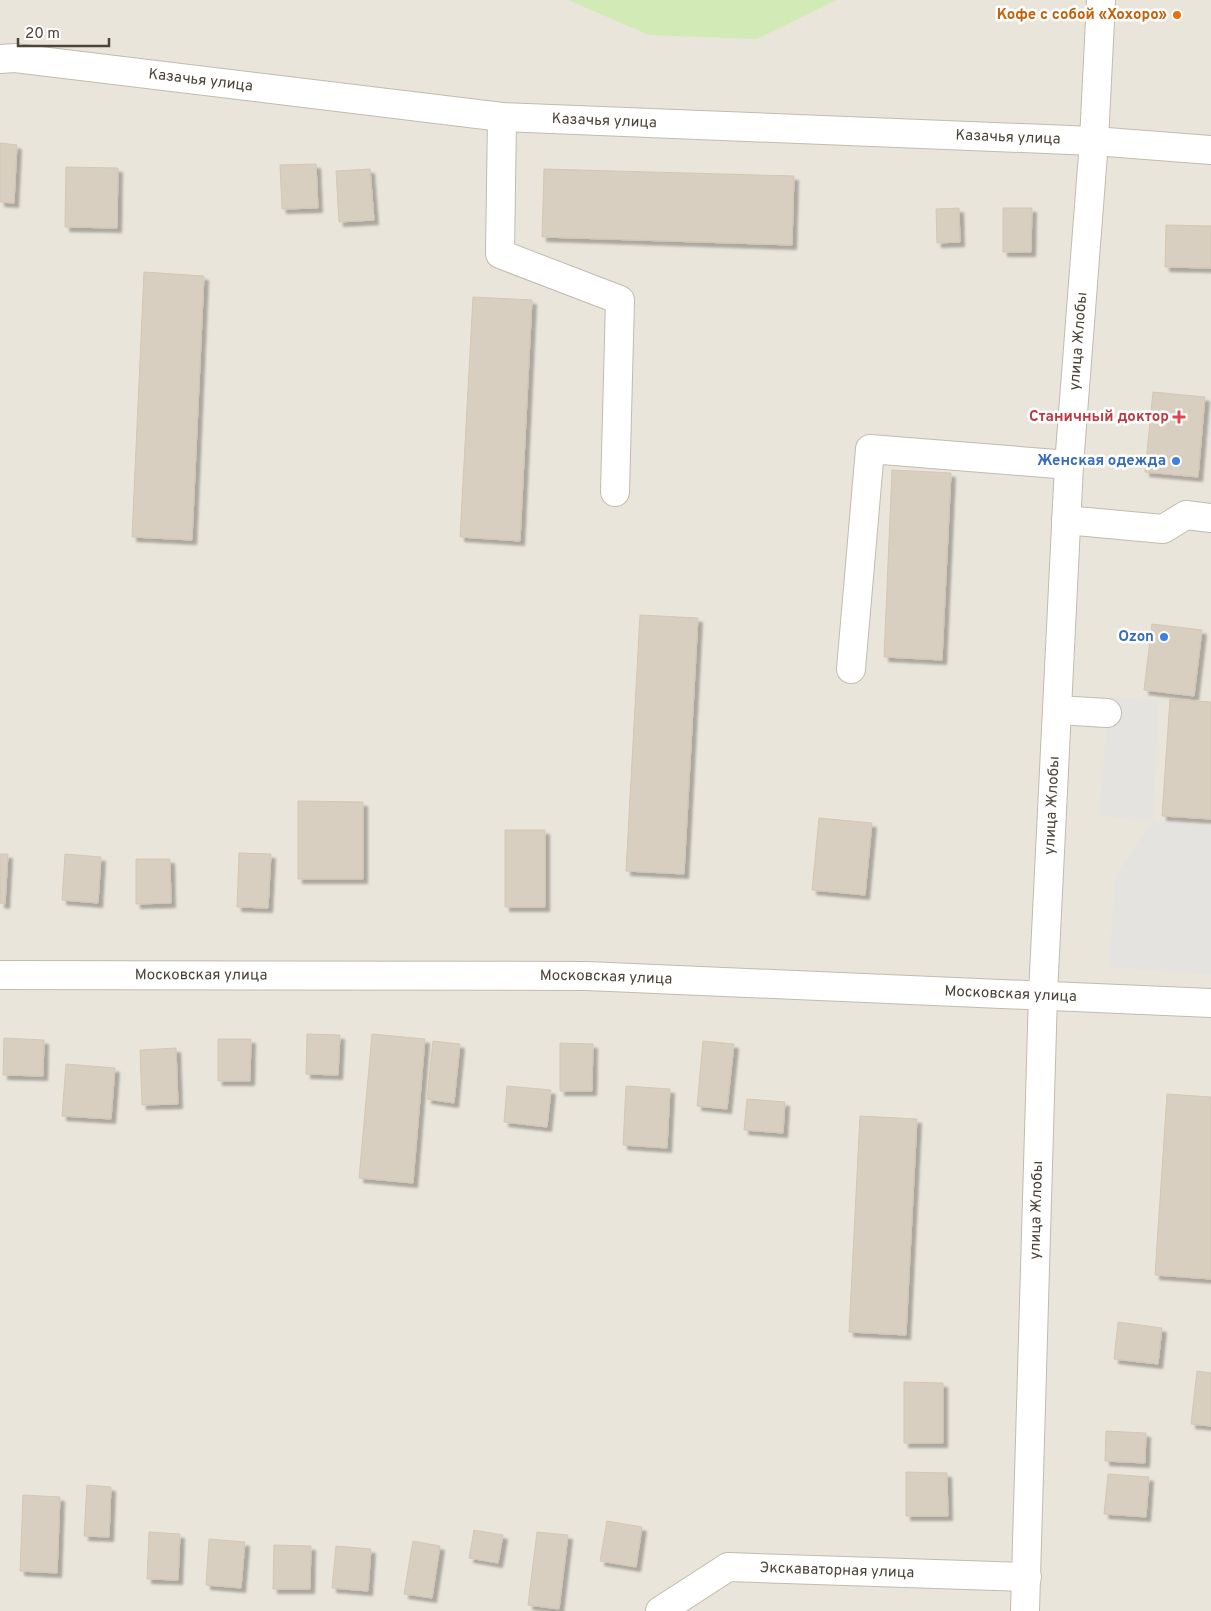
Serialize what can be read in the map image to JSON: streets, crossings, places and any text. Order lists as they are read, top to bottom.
{
  "streets": {
    "street": [
      "Казачья улица",
      "улица Жлобы",
      "Московская улица",
      "Экскаваторная улица"
    ]
  },
  "crossings": [
    ["Казачья улица", "улица Жлобы"],
    ["улица Жлобы", "Московская улица"],
    ["улица Жлобы", "Экскаваторная улица"]
  ],
  "places": {
    "other": ["Кофе с собой «Хохоро»", "Женская одежда", "Ozon"],
    "health": ["Станичный доктор"]
  },
  "scale_bar": "20 m"
}
